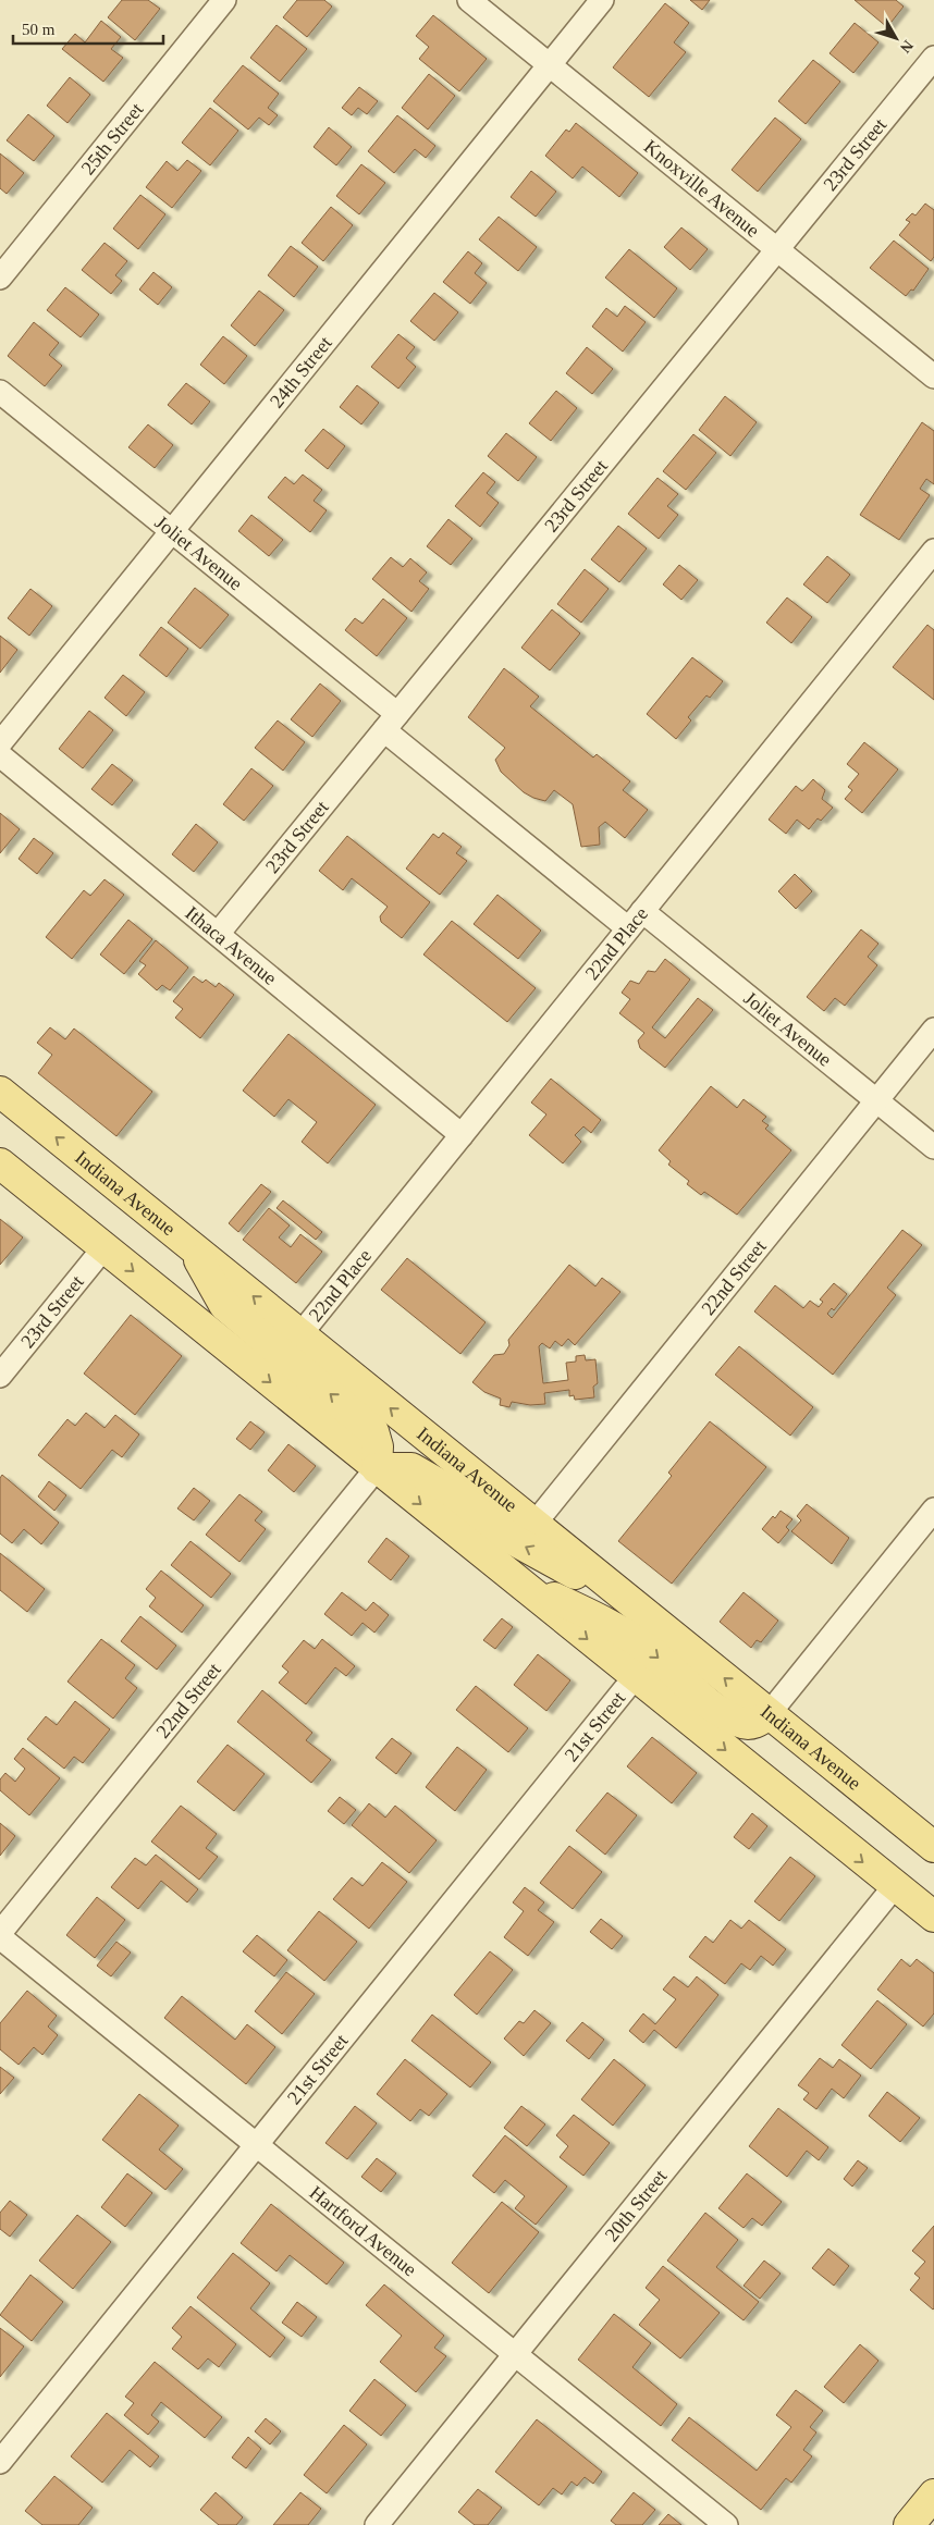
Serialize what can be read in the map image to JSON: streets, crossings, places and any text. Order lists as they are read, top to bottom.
{
  "streets": {
    "main road": ["Indiana Avenue"],
    "street": [
      "25th Street",
      "23rd Street",
      "Knoxville Avenue",
      "24th Street",
      "Joliet Avenue",
      "22nd Place",
      "Ithaca Avenue",
      "22nd Street",
      "21st Street",
      "20th Street",
      "Hartford Avenue"
    ]
  },
  "crossings": [
    ["23rd Street", "Knoxville Avenue"],
    ["23rd Street", "Joliet Avenue"],
    ["23rd Street", "Ithaca Avenue"],
    ["Knoxville Avenue", "24th Street"],
    ["24th Street", "Joliet Avenue"],
    ["Joliet Avenue", "22nd Place"],
    ["Joliet Avenue", "22nd Street"],
    ["22nd Place", "Ithaca Avenue"],
    ["22nd Place", "Indiana Avenue"],
    ["Indiana Avenue", "22nd Street"],
    ["22nd Street", "Hartford Avenue"],
    ["21st Street", "Hartford Avenue"],
    ["20th Street", "Hartford Avenue"]
  ],
  "scale_bar": "50 m",
  "north": "bottom right"
}
